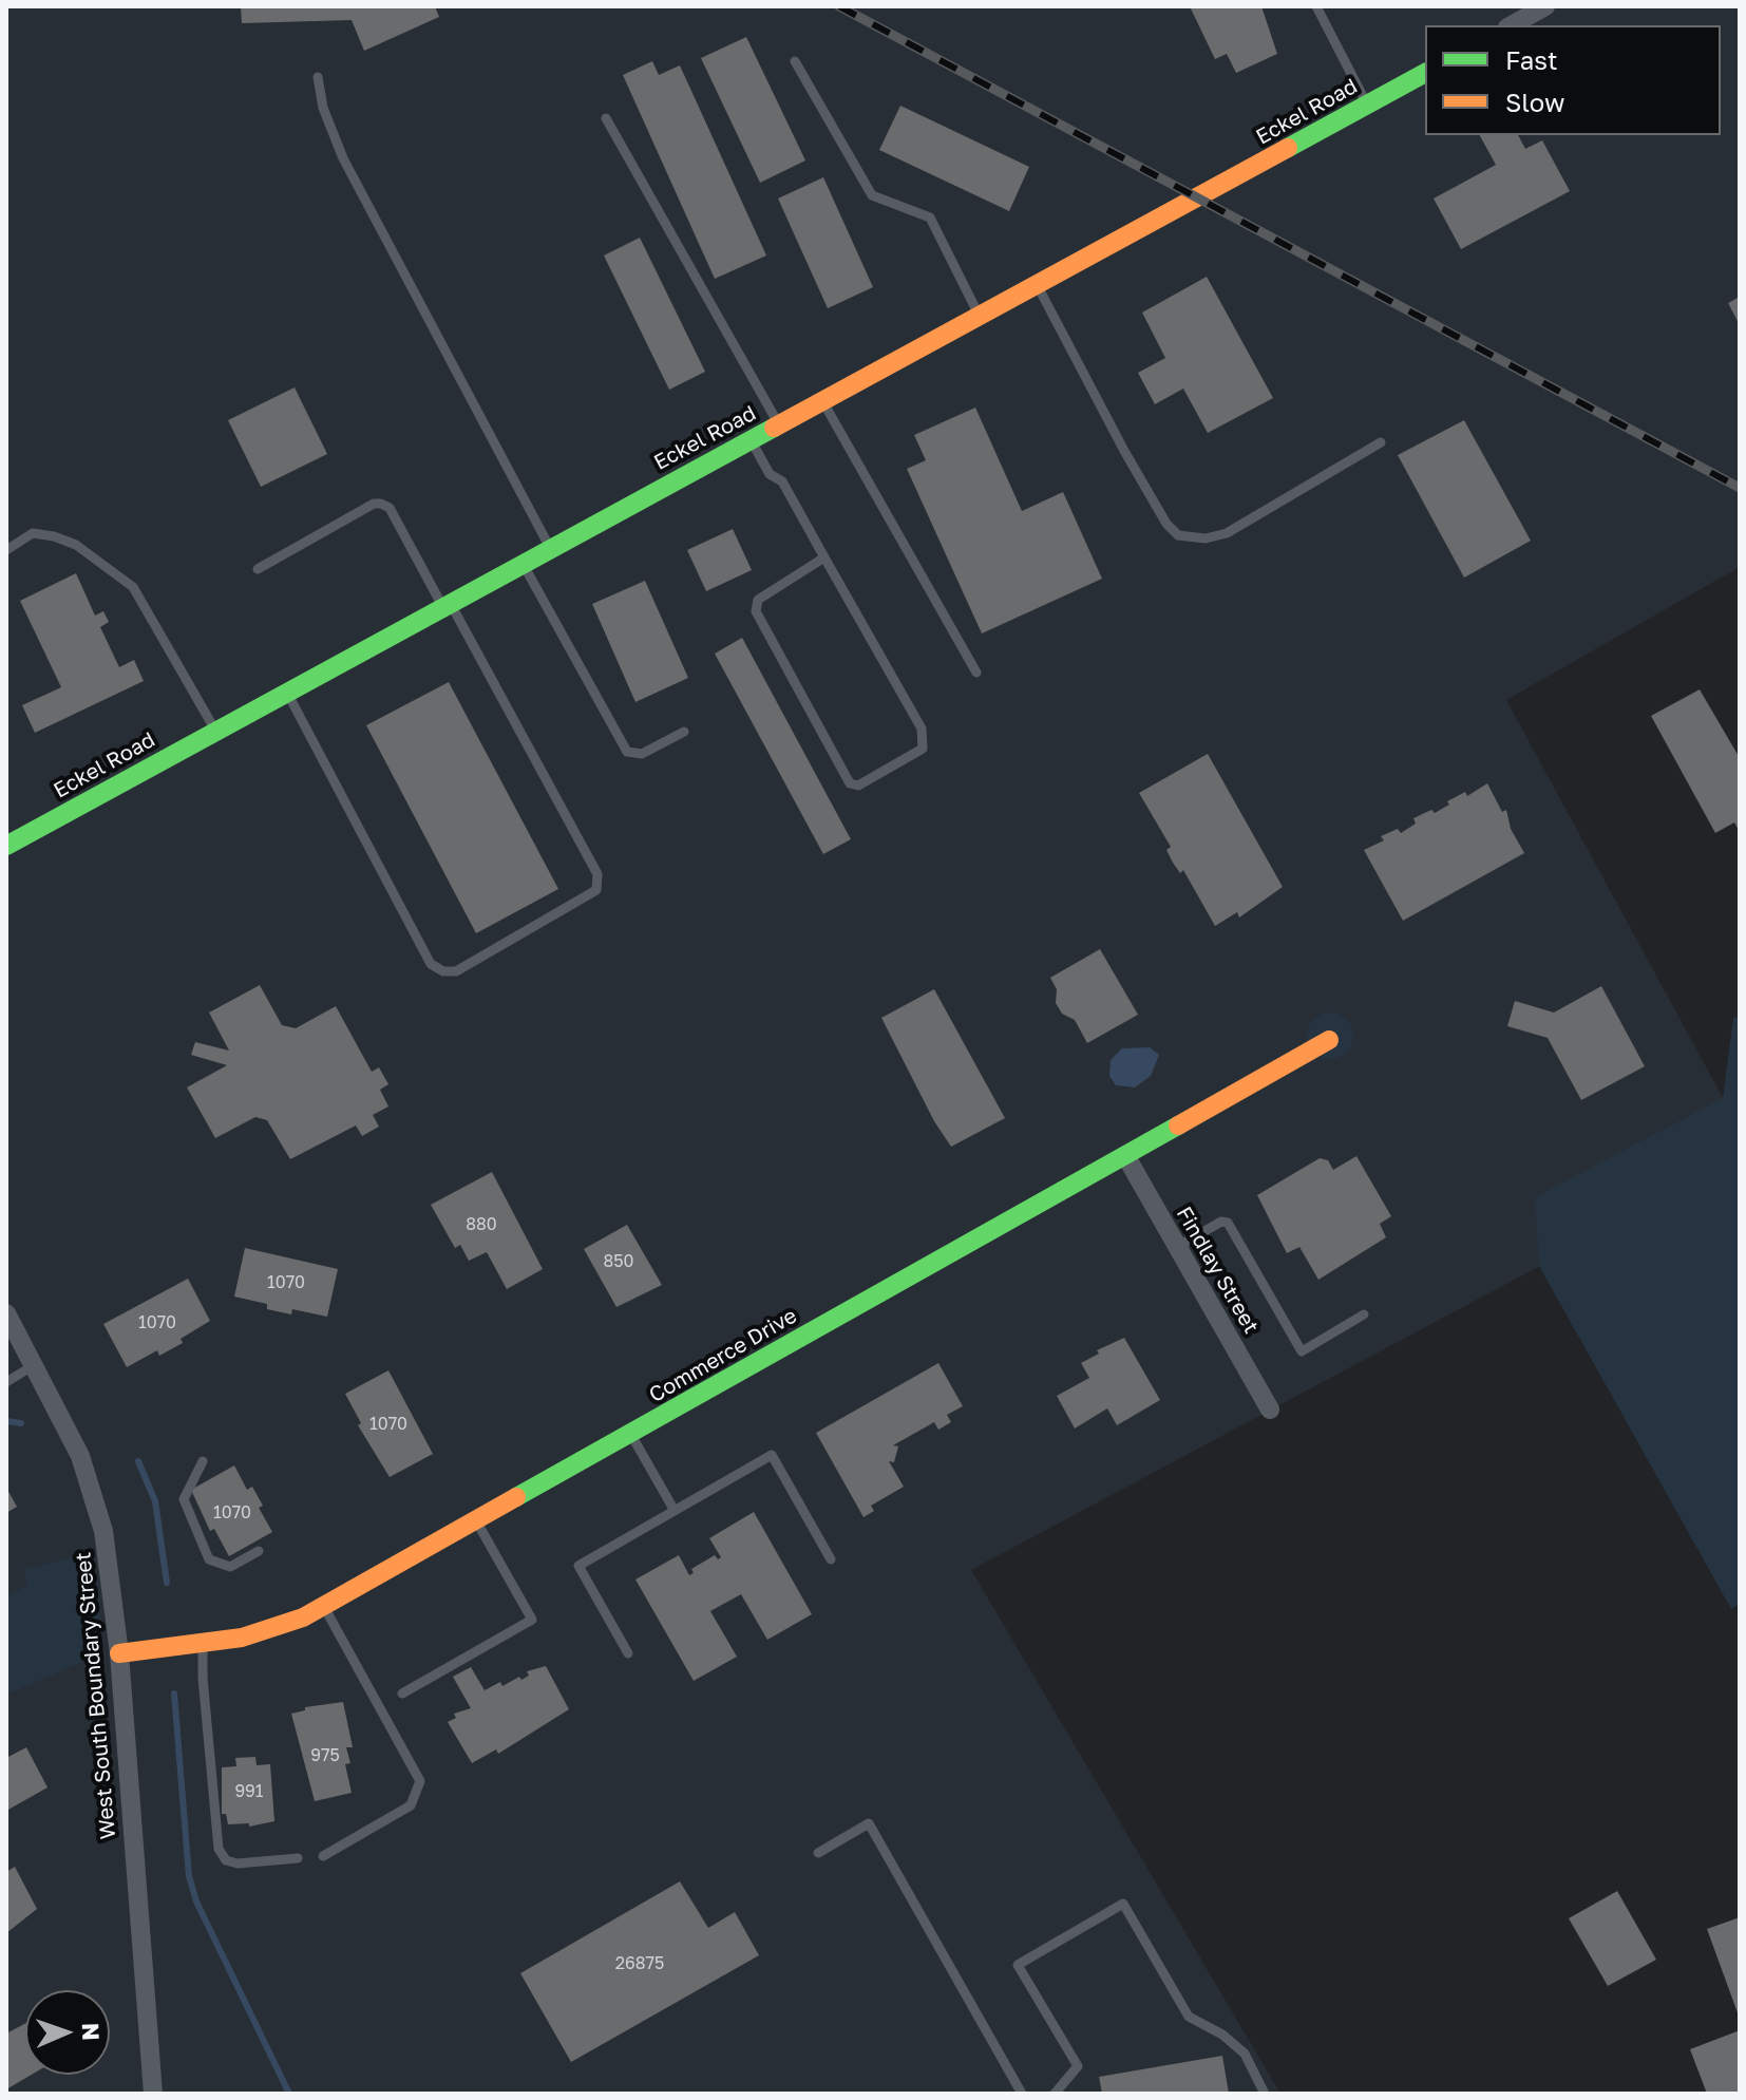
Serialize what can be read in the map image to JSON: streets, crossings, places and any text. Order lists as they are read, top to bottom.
{
  "streets": {
    "street": [
      "Eckel Road",
      "Findlay Street",
      "Commerce Drive",
      "West South Boundary Street"
    ]
  },
  "crossings": [
    ["Findlay Street", "Commerce Drive"],
    ["Commerce Drive", "West South Boundary Street"]
  ],
  "house_numbers": [
    "880",
    "850",
    "1070",
    "1070",
    "1070",
    "1070",
    "975",
    "991",
    "26875"
  ],
  "legend": ["Fast", "Slow"],
  "north": "right"
}
